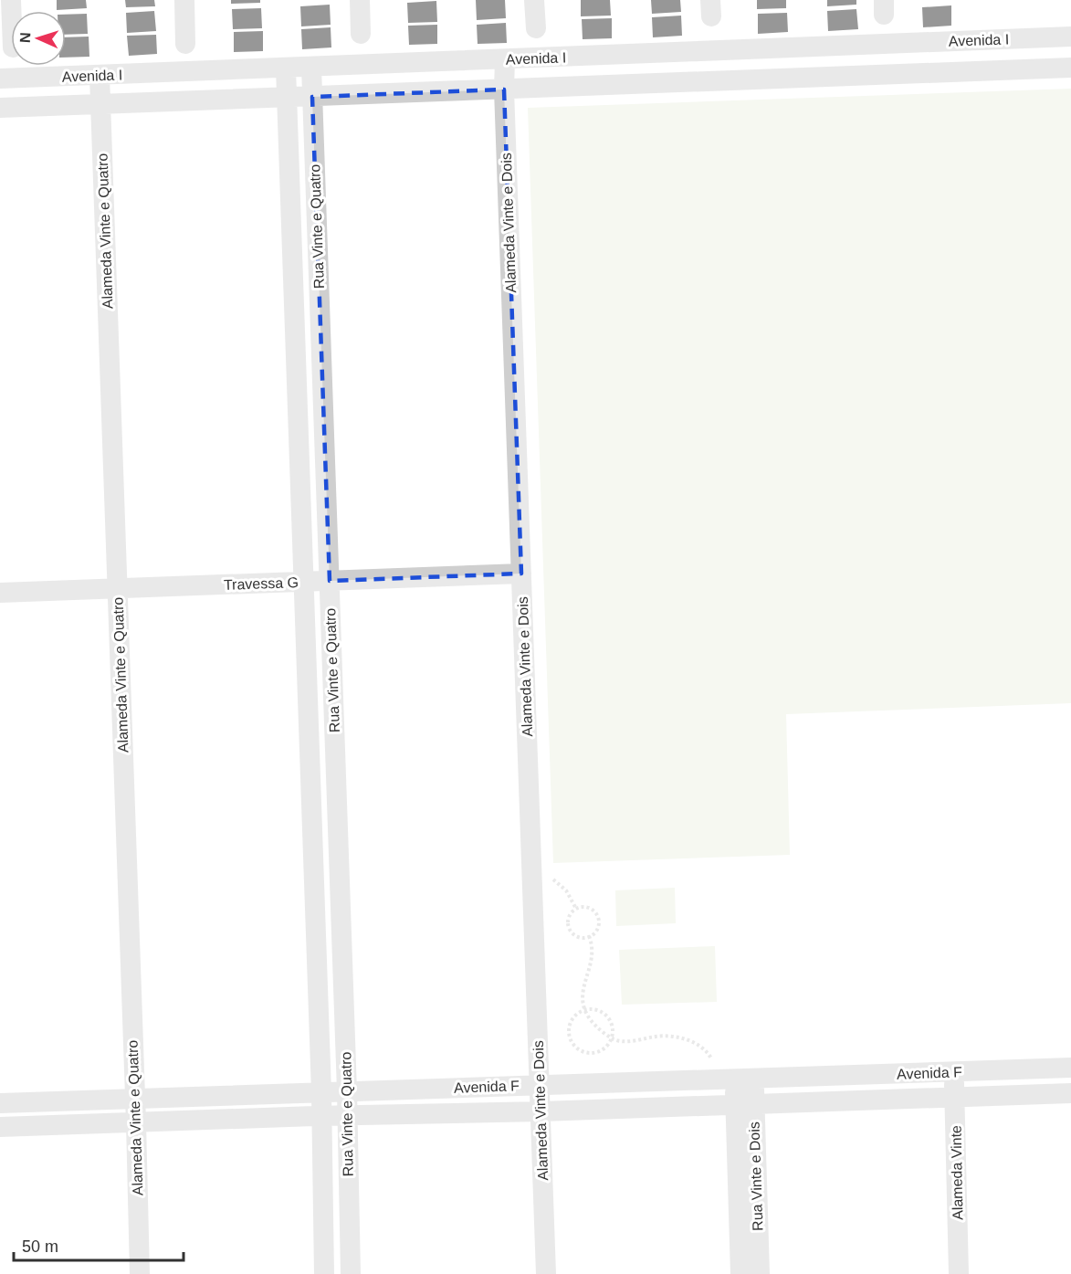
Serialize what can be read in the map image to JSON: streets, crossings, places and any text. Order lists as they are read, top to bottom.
{
  "streets": {
    "street": [
      "Avenida I",
      "Alameda Vinte e Dois",
      "Rua Vinte e Quatro",
      "Alameda Vinte e Quatro",
      "Travessa G",
      "Avenida F",
      "Alameda Vinte",
      "Rua Vinte e Dois"
    ]
  },
  "crossings": [
    ["Avenida I", "Alameda Vinte e Dois"],
    ["Avenida I", "Rua Vinte e Quatro"],
    ["Avenida I", "Alameda Vinte e Quatro"],
    ["Alameda Vinte e Dois", "Travessa G"],
    ["Alameda Vinte e Dois", "Avenida F"],
    ["Rua Vinte e Quatro", "Travessa G"],
    ["Rua Vinte e Quatro", "Avenida F"],
    ["Alameda Vinte e Quatro", "Travessa G"],
    ["Alameda Vinte e Quatro", "Avenida F"],
    ["Avenida F", "Alameda Vinte"],
    ["Avenida F", "Rua Vinte e Dois"]
  ],
  "scale_bar": "50 m",
  "north": "left"
}
